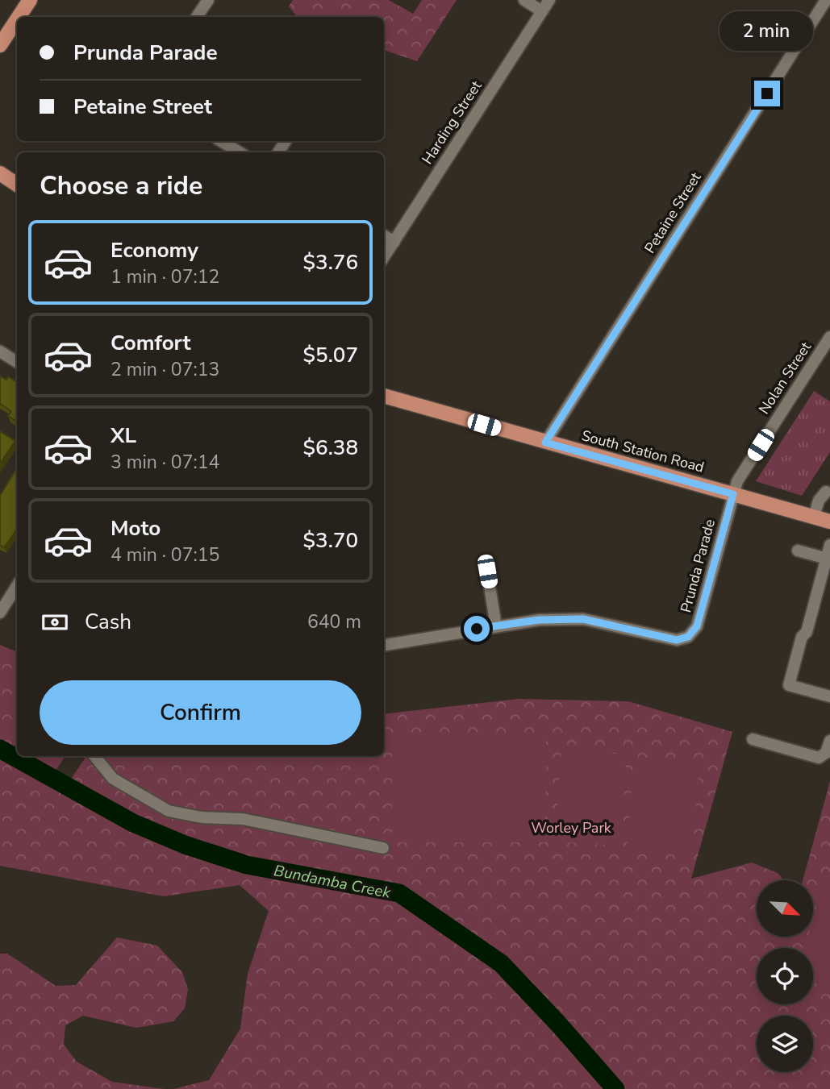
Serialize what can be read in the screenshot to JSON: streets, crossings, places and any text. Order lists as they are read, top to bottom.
{
  "streets": {
    "main road": ["South Station Road"],
    "street": [
      "Harding Street",
      "Petaine Street",
      "Nolan Street",
      "Prunda Parade"
    ]
  },
  "crossings": [
    ["Petaine Street", "South Station Road"],
    ["Nolan Street", "South Station Road"],
    ["Nolan Street", "Prunda Parade"],
    ["South Station Road", "Prunda Parade"]
  ],
  "water": ["Bundamba Creek"],
  "parks": ["Worley Park"],
  "north": "bottom right",
  "page": {
    "bubble": "2 min",
    "banner": ["Prunda Parade", "Petaine Street"],
    "heading": "Choose a ride",
    "list": [
      {
        "name": "Economy",
        "note": "1 min · 07:12",
        "value": "$3.76"
      },
      {
        "name": "Comfort",
        "note": "2 min · 07:13",
        "value": "$5.07"
      },
      {
        "name": "XL",
        "note": "3 min · 07:14",
        "value": "$6.38"
      },
      {
        "name": "Moto",
        "note": "4 min · 07:15",
        "value": "$3.70"
      }
    ],
    "pay": ["Cash", "640 m"],
    "buttons": "Confirm"
  }
}
